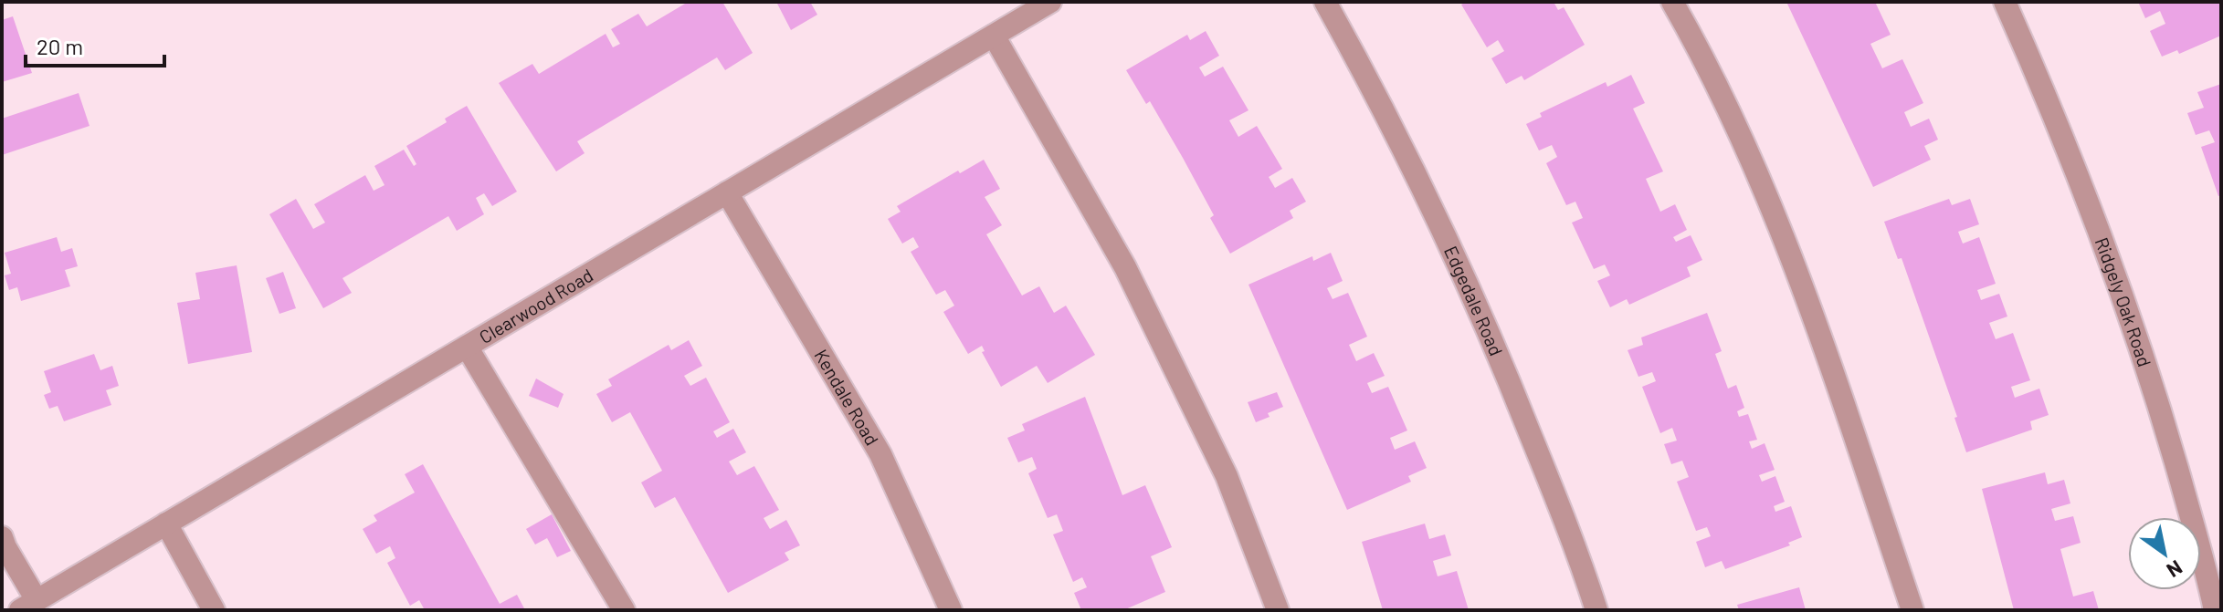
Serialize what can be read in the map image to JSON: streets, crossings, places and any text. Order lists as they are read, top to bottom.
{
  "streets": {
    "street": [
      "Edgedale Road",
      "Ridgely Oak Road",
      "Clearwood Road",
      "Kendale Road"
    ]
  },
  "crossings": [
    ["Clearwood Road", "Kendale Road"]
  ],
  "scale_bar": "20 m",
  "north": "bottom right"
}
